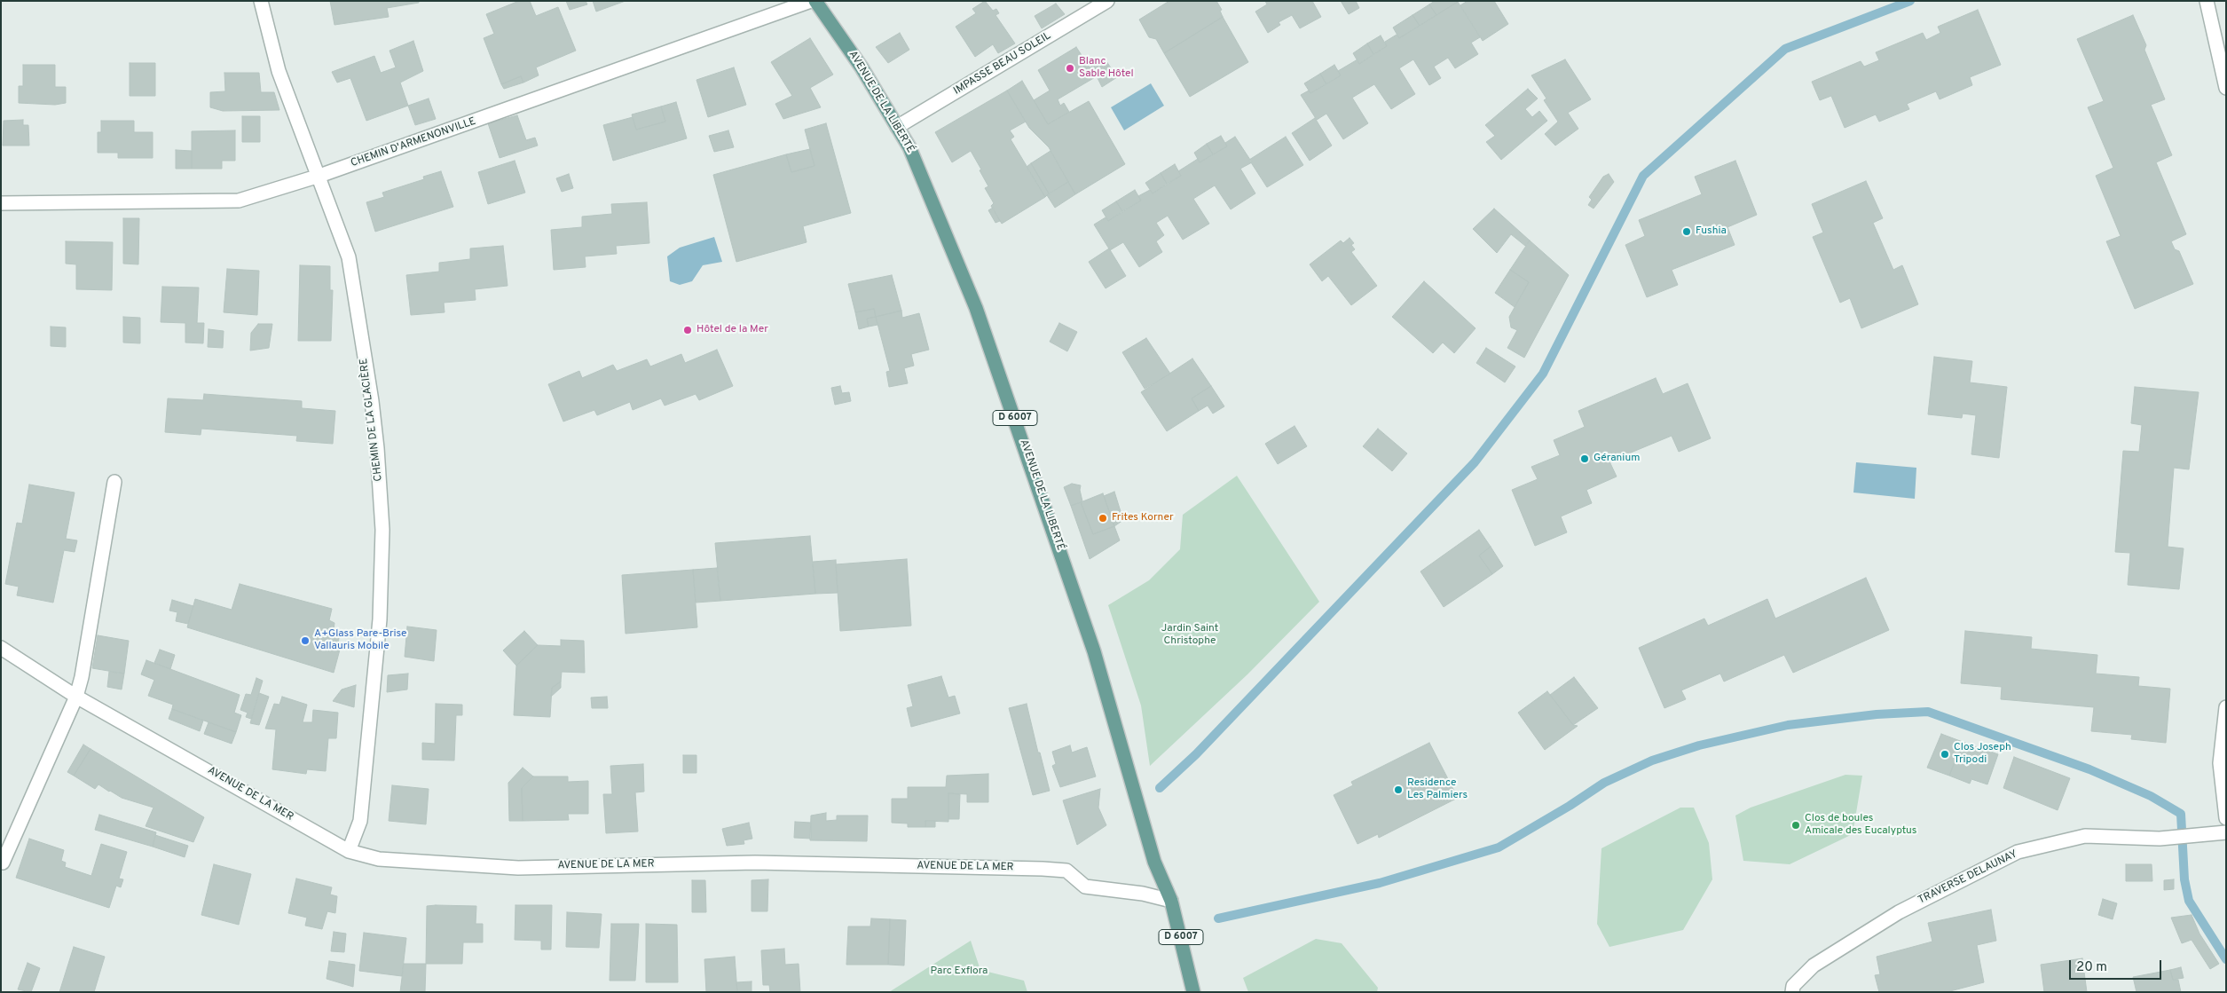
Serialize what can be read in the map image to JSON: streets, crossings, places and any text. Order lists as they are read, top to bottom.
{
  "streets": {
    "main road": ["AVENUE DE LA LIBERTÉ", "D 6007"],
    "street": [
      "IMPASSE BEAU SOLEIL",
      "CHEMIN D'ARMENONVILLE",
      "CHEMIN DE LA GLACIÈRE",
      "AVENUE DE LA MER",
      "TRAVERSE DELAUNAY"
    ]
  },
  "crossings": [
    ["IMPASSE BEAU SOLEIL", "AVENUE DE LA LIBERTÉ"],
    ["AVENUE DE LA LIBERTÉ", "AVENUE DE LA MER"],
    ["CHEMIN D'ARMENONVILLE", "CHEMIN DE LA GLACIÈRE"],
    ["CHEMIN DE LA GLACIÈRE", "AVENUE DE LA MER"]
  ],
  "parks": ["Jardin Saint Christophe", "Parc Exflora"],
  "places": [
    "Blanc Sable Hôtel",
    "Fushia",
    "Hôtel de la Mer",
    "Géranium",
    "Frites Korner",
    "A+Glass Pare-Brise Vallauris Mobile",
    "Clos Joseph Tripodi",
    "Residence Les Palmiers",
    "Clos de boules Amicale des Eucalyptus"
  ],
  "scale_bar": "20 m"
}
